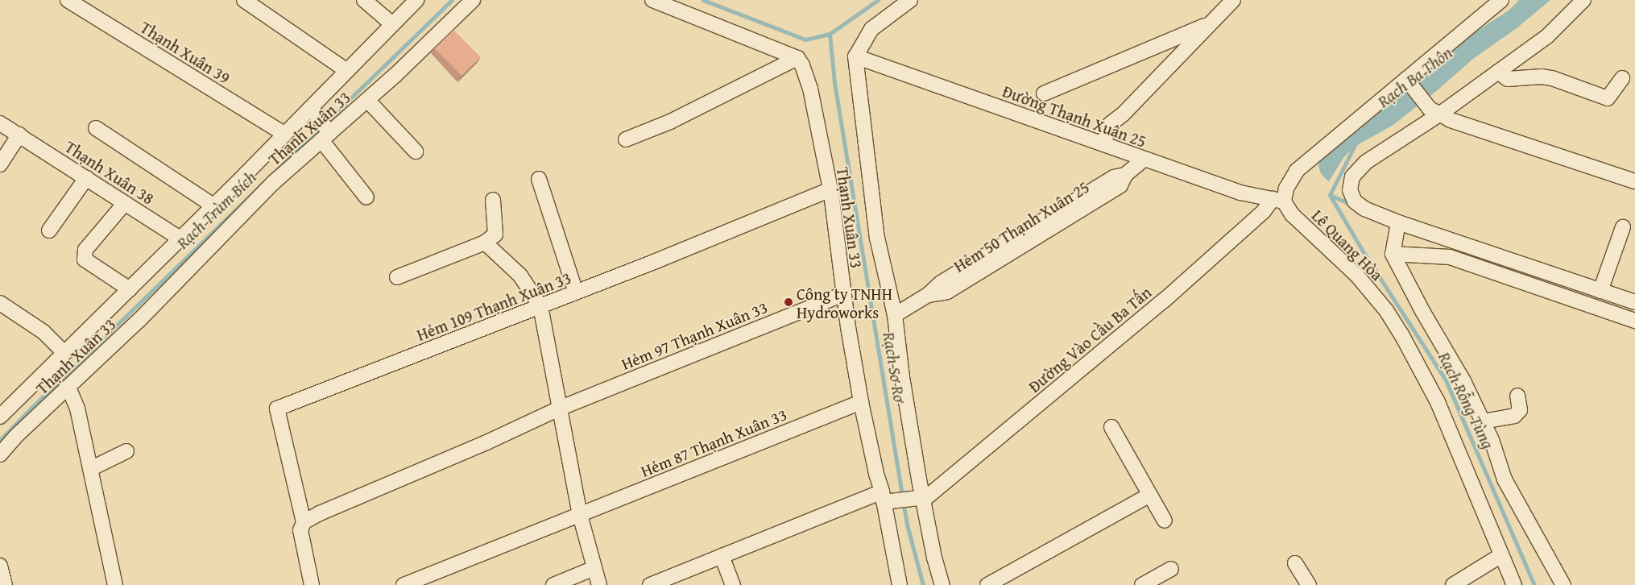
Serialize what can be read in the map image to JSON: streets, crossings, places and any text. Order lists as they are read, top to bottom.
{
  "streets": {
    "street": [
      "Thạnh Xuân 39",
      "Đường Thạnh Xuân 25",
      "Thạnh Xuân 33",
      "Thạnh Xuân 38",
      "Hẻm 50 Thạnh Xuân 25",
      "Lê Quang Hòa",
      "Hẻm 109 Thạnh Xuân 33",
      "Hẻm 97 Thạnh Xuân 33",
      "Đường Vào Cầu Ba Tấn",
      "Hẻm 87 Thạnh Xuân 33"
    ]
  },
  "crossings": [
    ["Đường Thạnh Xuân 25", "Hẻm 50 Thạnh Xuân 25"],
    ["Đường Thạnh Xuân 25", "Lê Quang Hòa"],
    ["Đường Thạnh Xuân 25", "Đường Vào Cầu Ba Tấn"],
    ["Thạnh Xuân 33", "Hẻm 109 Thạnh Xuân 33"],
    ["Thạnh Xuân 33", "Hẻm 97 Thạnh Xuân 33"],
    ["Thạnh Xuân 33", "Hẻm 87 Thạnh Xuân 33"],
    ["Lê Quang Hòa", "Đường Vào Cầu Ba Tấn"],
    ["Hẻm 109 Thạnh Xuân 33", "Hẻm 97 Thạnh Xuân 33"]
  ],
  "water": [
    "Rạch Ba Thôn",
    "Rạch Trùm Bích",
    "Rạch Sơ Rơ",
    "Rạch Rỗng Tùng"
  ],
  "places": ["Công ty TNHH Hydroworks"]
}
